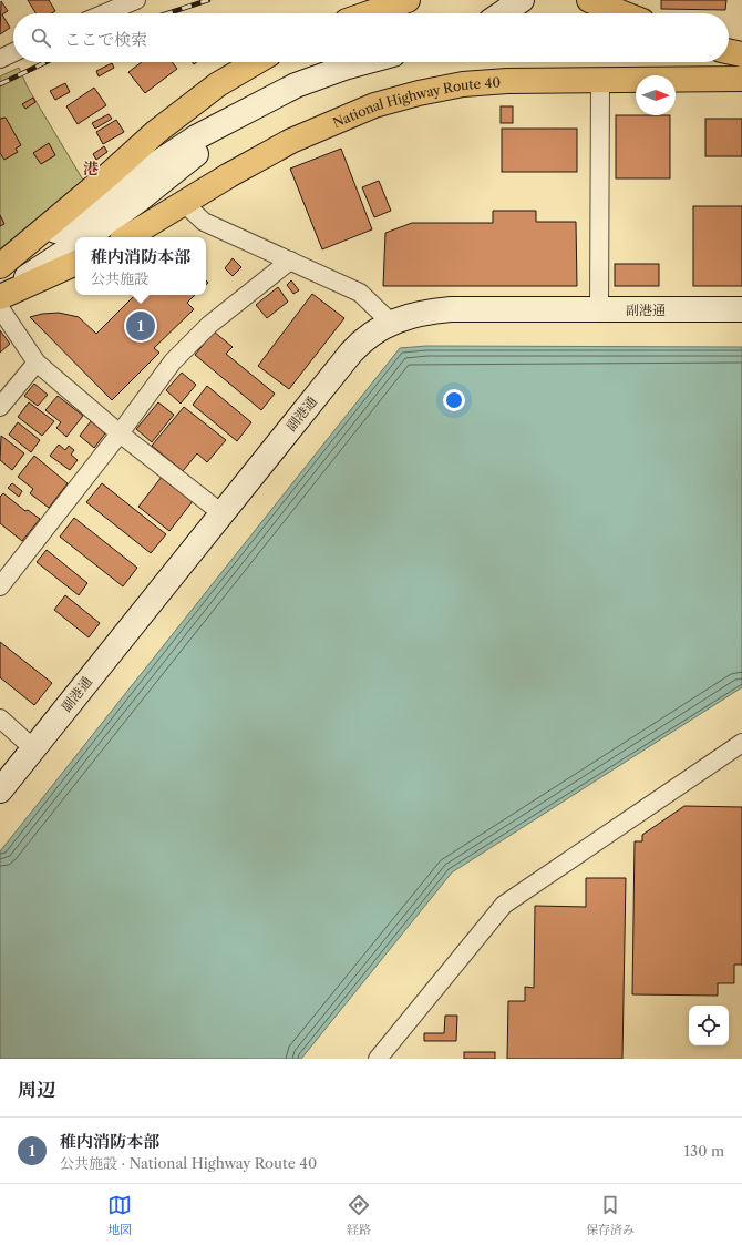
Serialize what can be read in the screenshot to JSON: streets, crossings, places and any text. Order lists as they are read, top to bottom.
{
  "streets": {
    "highway": ["National Highway Route 40"],
    "street": ["副港通"]
  },
  "districts": ["港"],
  "north": "right",
  "page": {
    "search": "ここで検索",
    "popup": ["稚内消防本部", "公共施設"],
    "pins": "1",
    "heading": "周辺",
    "list": [
      {
        "mark": "1",
        "name": "稚内消防本部",
        "note": "公共施設 · National Highway Route 40",
        "value": "130 m"
      }
    ],
    "nav": ["地図", "経路", "保存済み"]
  }
}
